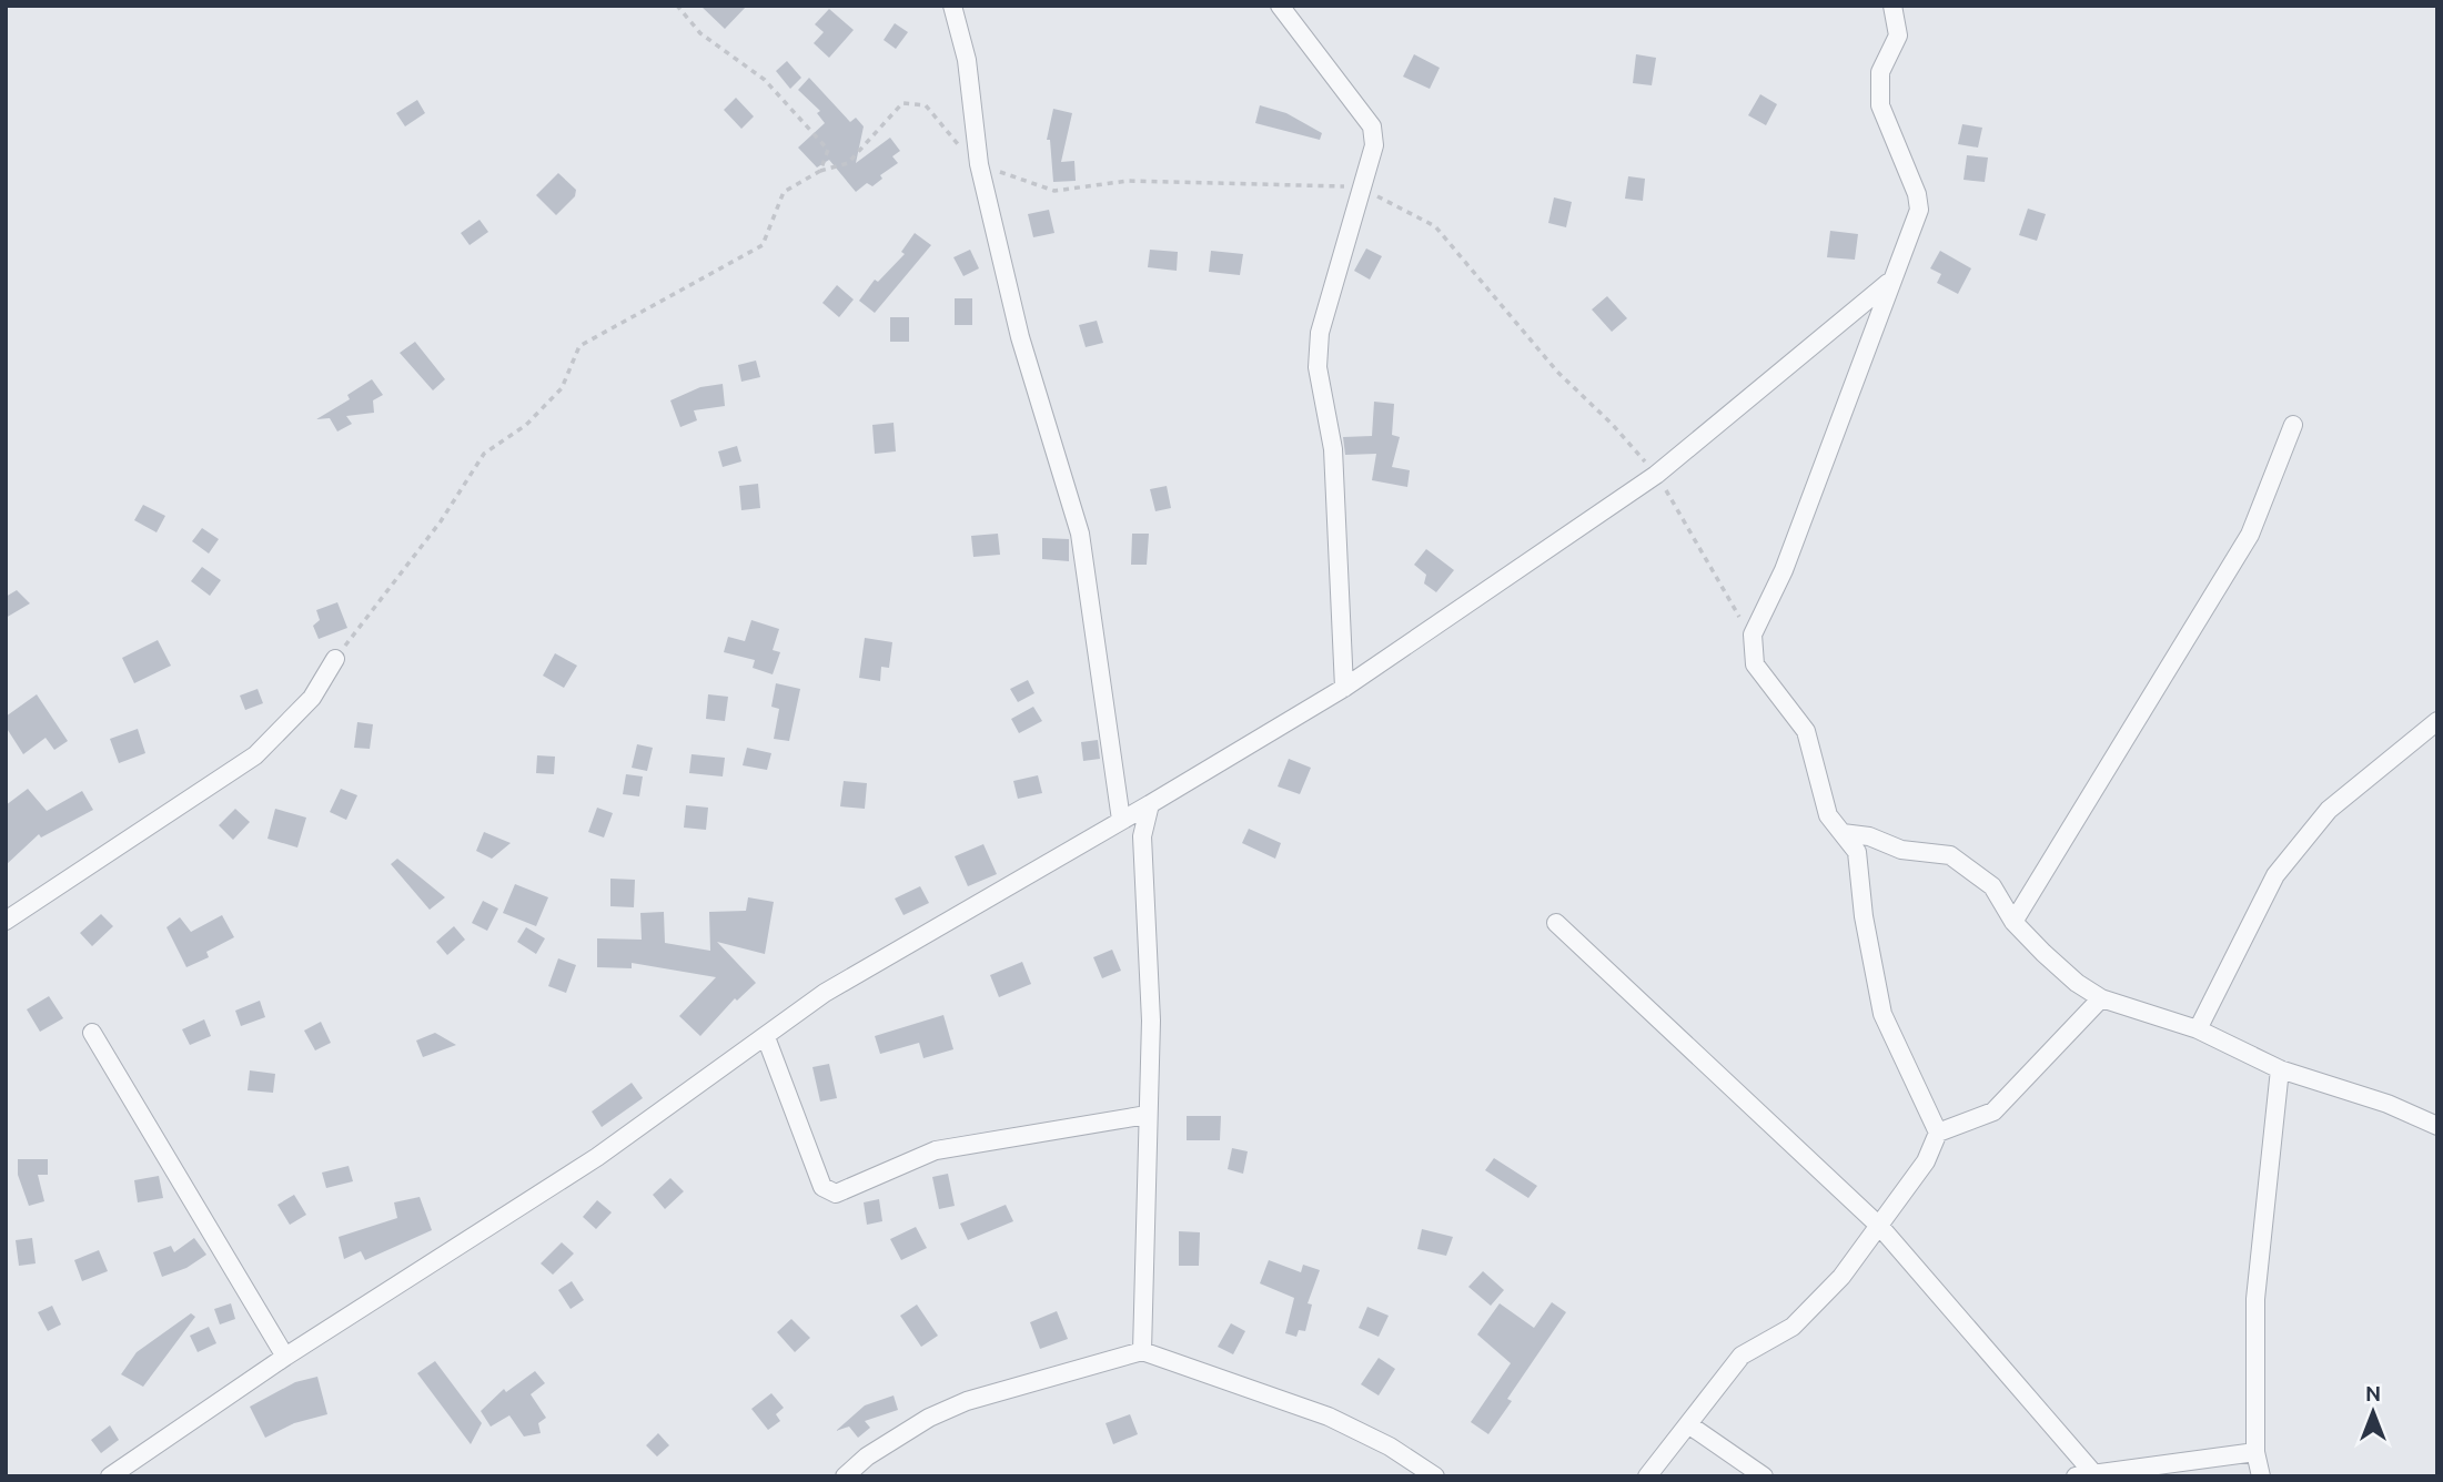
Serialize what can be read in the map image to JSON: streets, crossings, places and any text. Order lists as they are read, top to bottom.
{
  "north": "top"
}
